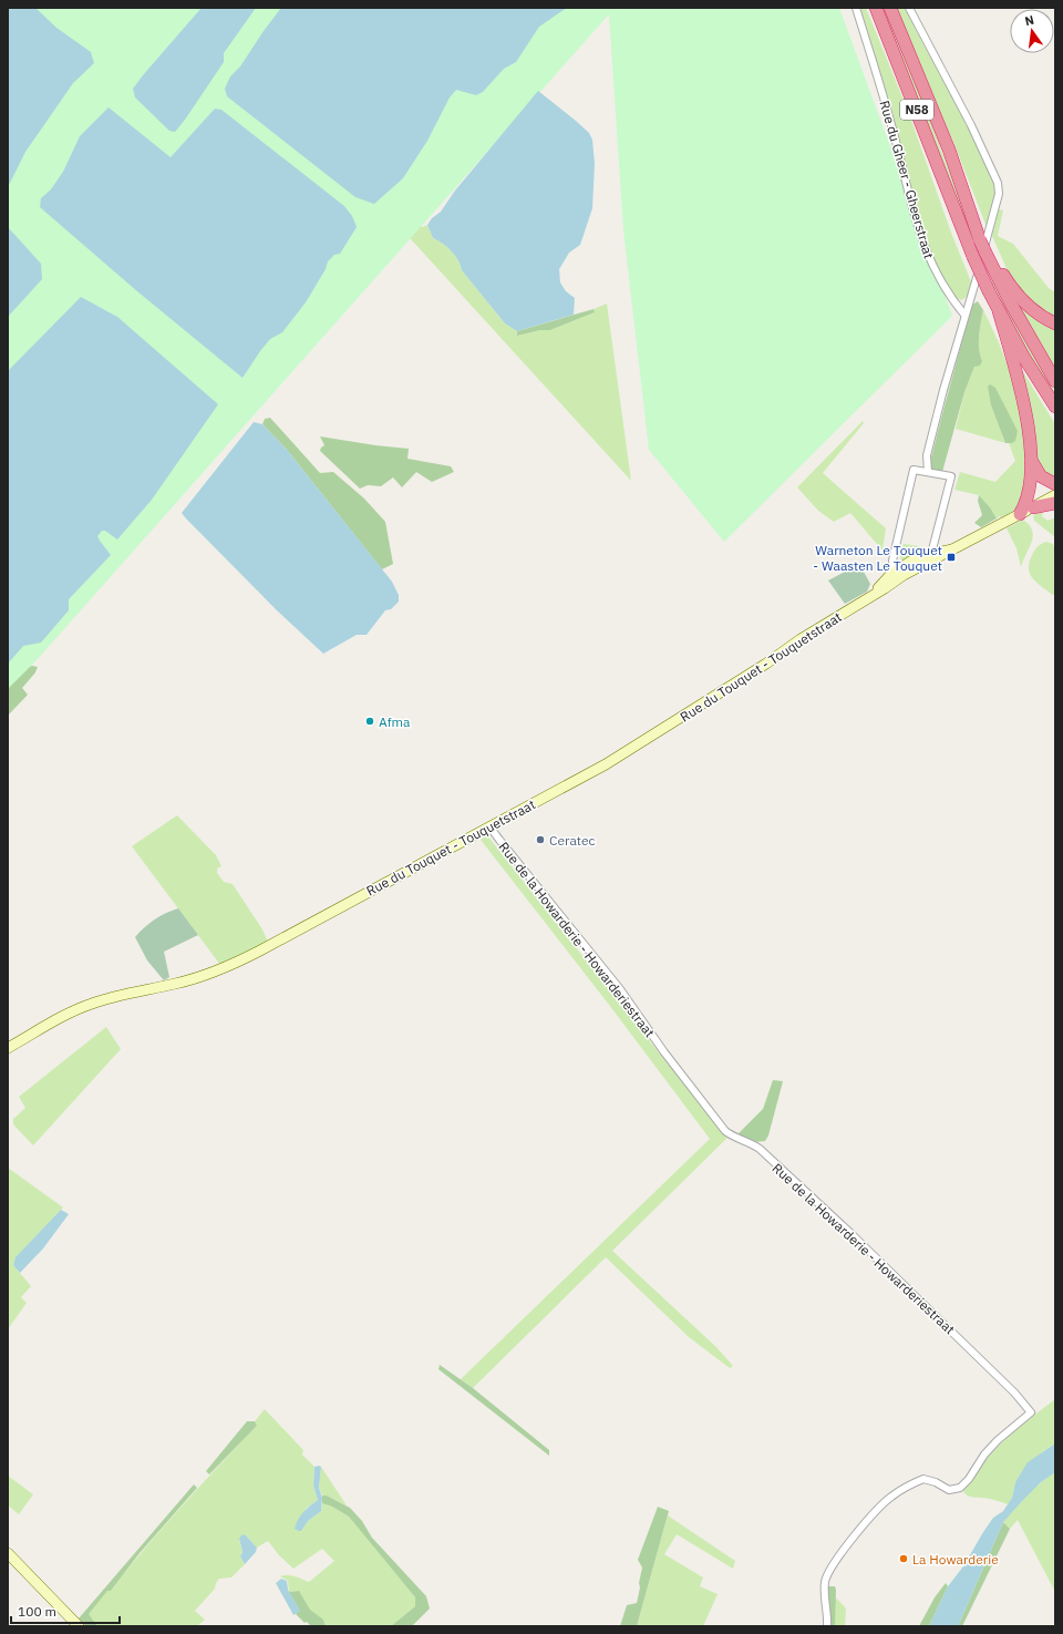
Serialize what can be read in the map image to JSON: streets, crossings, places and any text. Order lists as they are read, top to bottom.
{
  "streets": {
    "highway": ["N58"],
    "main road": ["Rue du Touquet - Touquetstraat"],
    "street": ["Rue du Gheer - Gheerstraat", "Rue de la Howarderie - Howarderiestraat"]
  },
  "crossings": [
    ["Rue du Touquet - Touquetstraat", "Rue de la Howarderie - Howarderiestraat"]
  ],
  "places": {
    "transit": ["Warneton Le Touquet - Waasten Le Touquet"],
    "other": ["Afma", "Ceratec", "La Howarderie"]
  },
  "scale_bar": "100 m",
  "north": "top"
}
